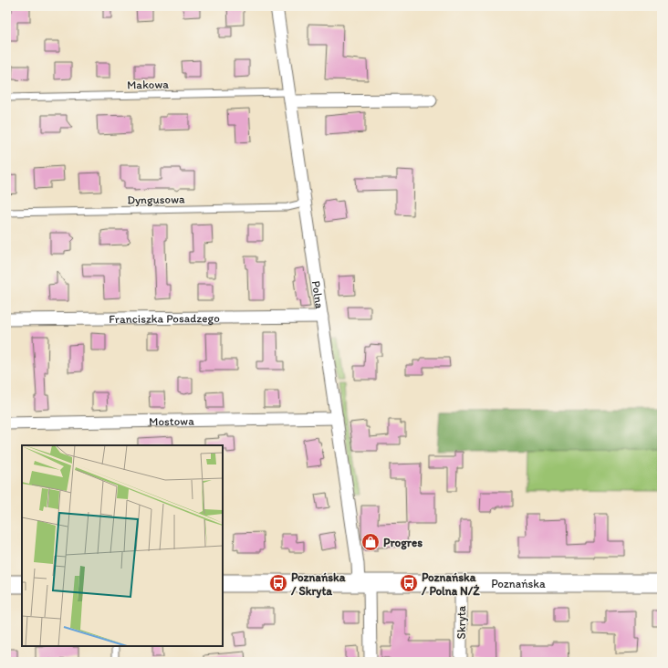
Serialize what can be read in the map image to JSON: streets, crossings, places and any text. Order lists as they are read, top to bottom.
{
  "streets": {
    "main road": ["Poznańska"],
    "street": [
      "Polna",
      "Franciszka Posadzego",
      "Mostowa",
      "Skryta"
    ],
    "lane": ["Makowa", "Dyngusowa"]
  },
  "crossings": [
    ["Makowa", "Polna"],
    ["Dyngusowa", "Polna"],
    ["Polna", "Franciszka Posadzego"],
    ["Polna", "Mostowa"],
    ["Polna", "Poznańska"],
    ["Poznańska", "Skryta"]
  ],
  "places": {
    "shop": ["Progres"],
    "bus stop": ["Poznańska / Skryta", "Poznańska / Polna N/Ż"]
  }
}
